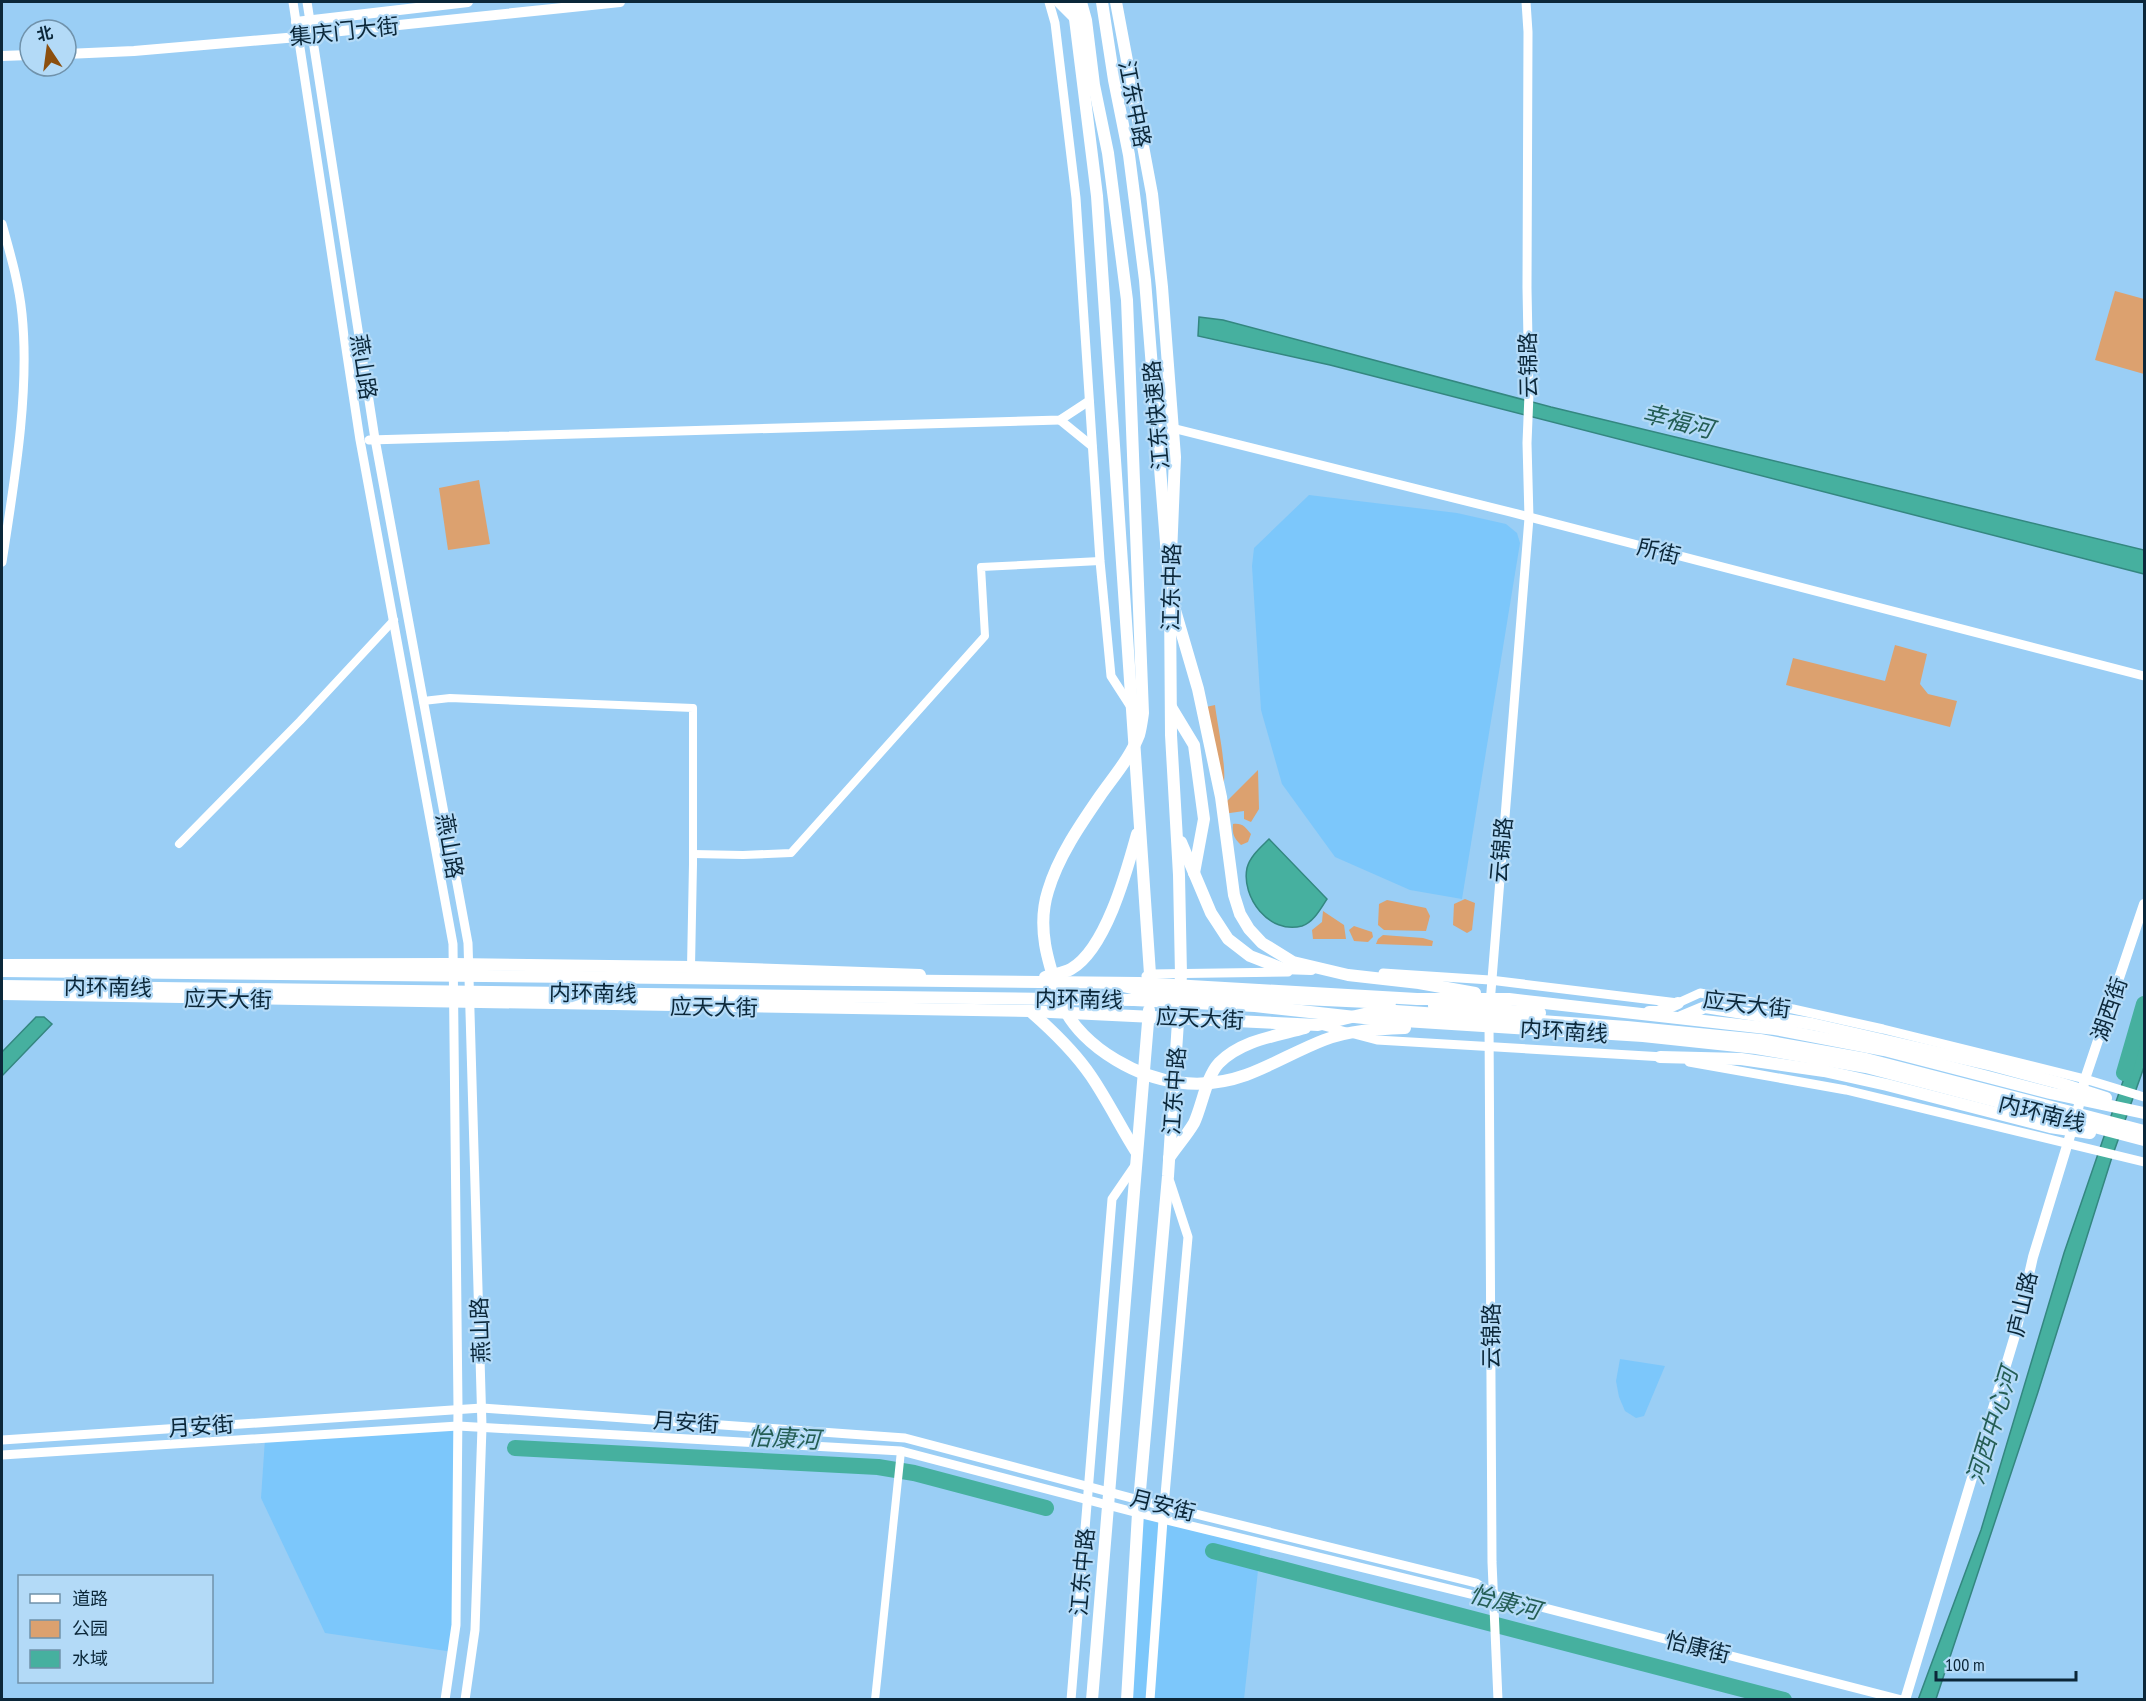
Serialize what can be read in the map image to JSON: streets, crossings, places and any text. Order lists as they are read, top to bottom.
{
  "streets": {
    "main road": [
      "集庆门大街",
      "江东中路",
      "江东快速路",
      "内环南线",
      "应天大街",
      "湖西街",
      "庐山路"
    ],
    "street": [
      "云锦路",
      "燕山路",
      "所街",
      "月安街",
      "怡康街"
    ]
  },
  "crossings": [
    ["集庆门大街", "燕山路"],
    ["江东中路", "所街"],
    ["江东中路", "应天大街"],
    ["江东中路", "月安街"],
    ["云锦路", "所街"],
    ["云锦路", "应天大街"],
    ["云锦路", "月安街"],
    ["云锦路", "怡康街"],
    ["燕山路", "应天大街"],
    ["燕山路", "月安街"],
    ["江东快速路", "内环南线"],
    ["应天大街", "湖西街"],
    ["应天大街", "庐山路"],
    ["湖西街", "庐山路"],
    ["庐山路", "怡康街"],
    ["月安街", "怡康街"]
  ],
  "water": ["幸福河", "河西中心河", "怡康河"],
  "legend": ["道路", "公园", "水域"],
  "scale_bar": "100 m",
  "north": "top"
}
